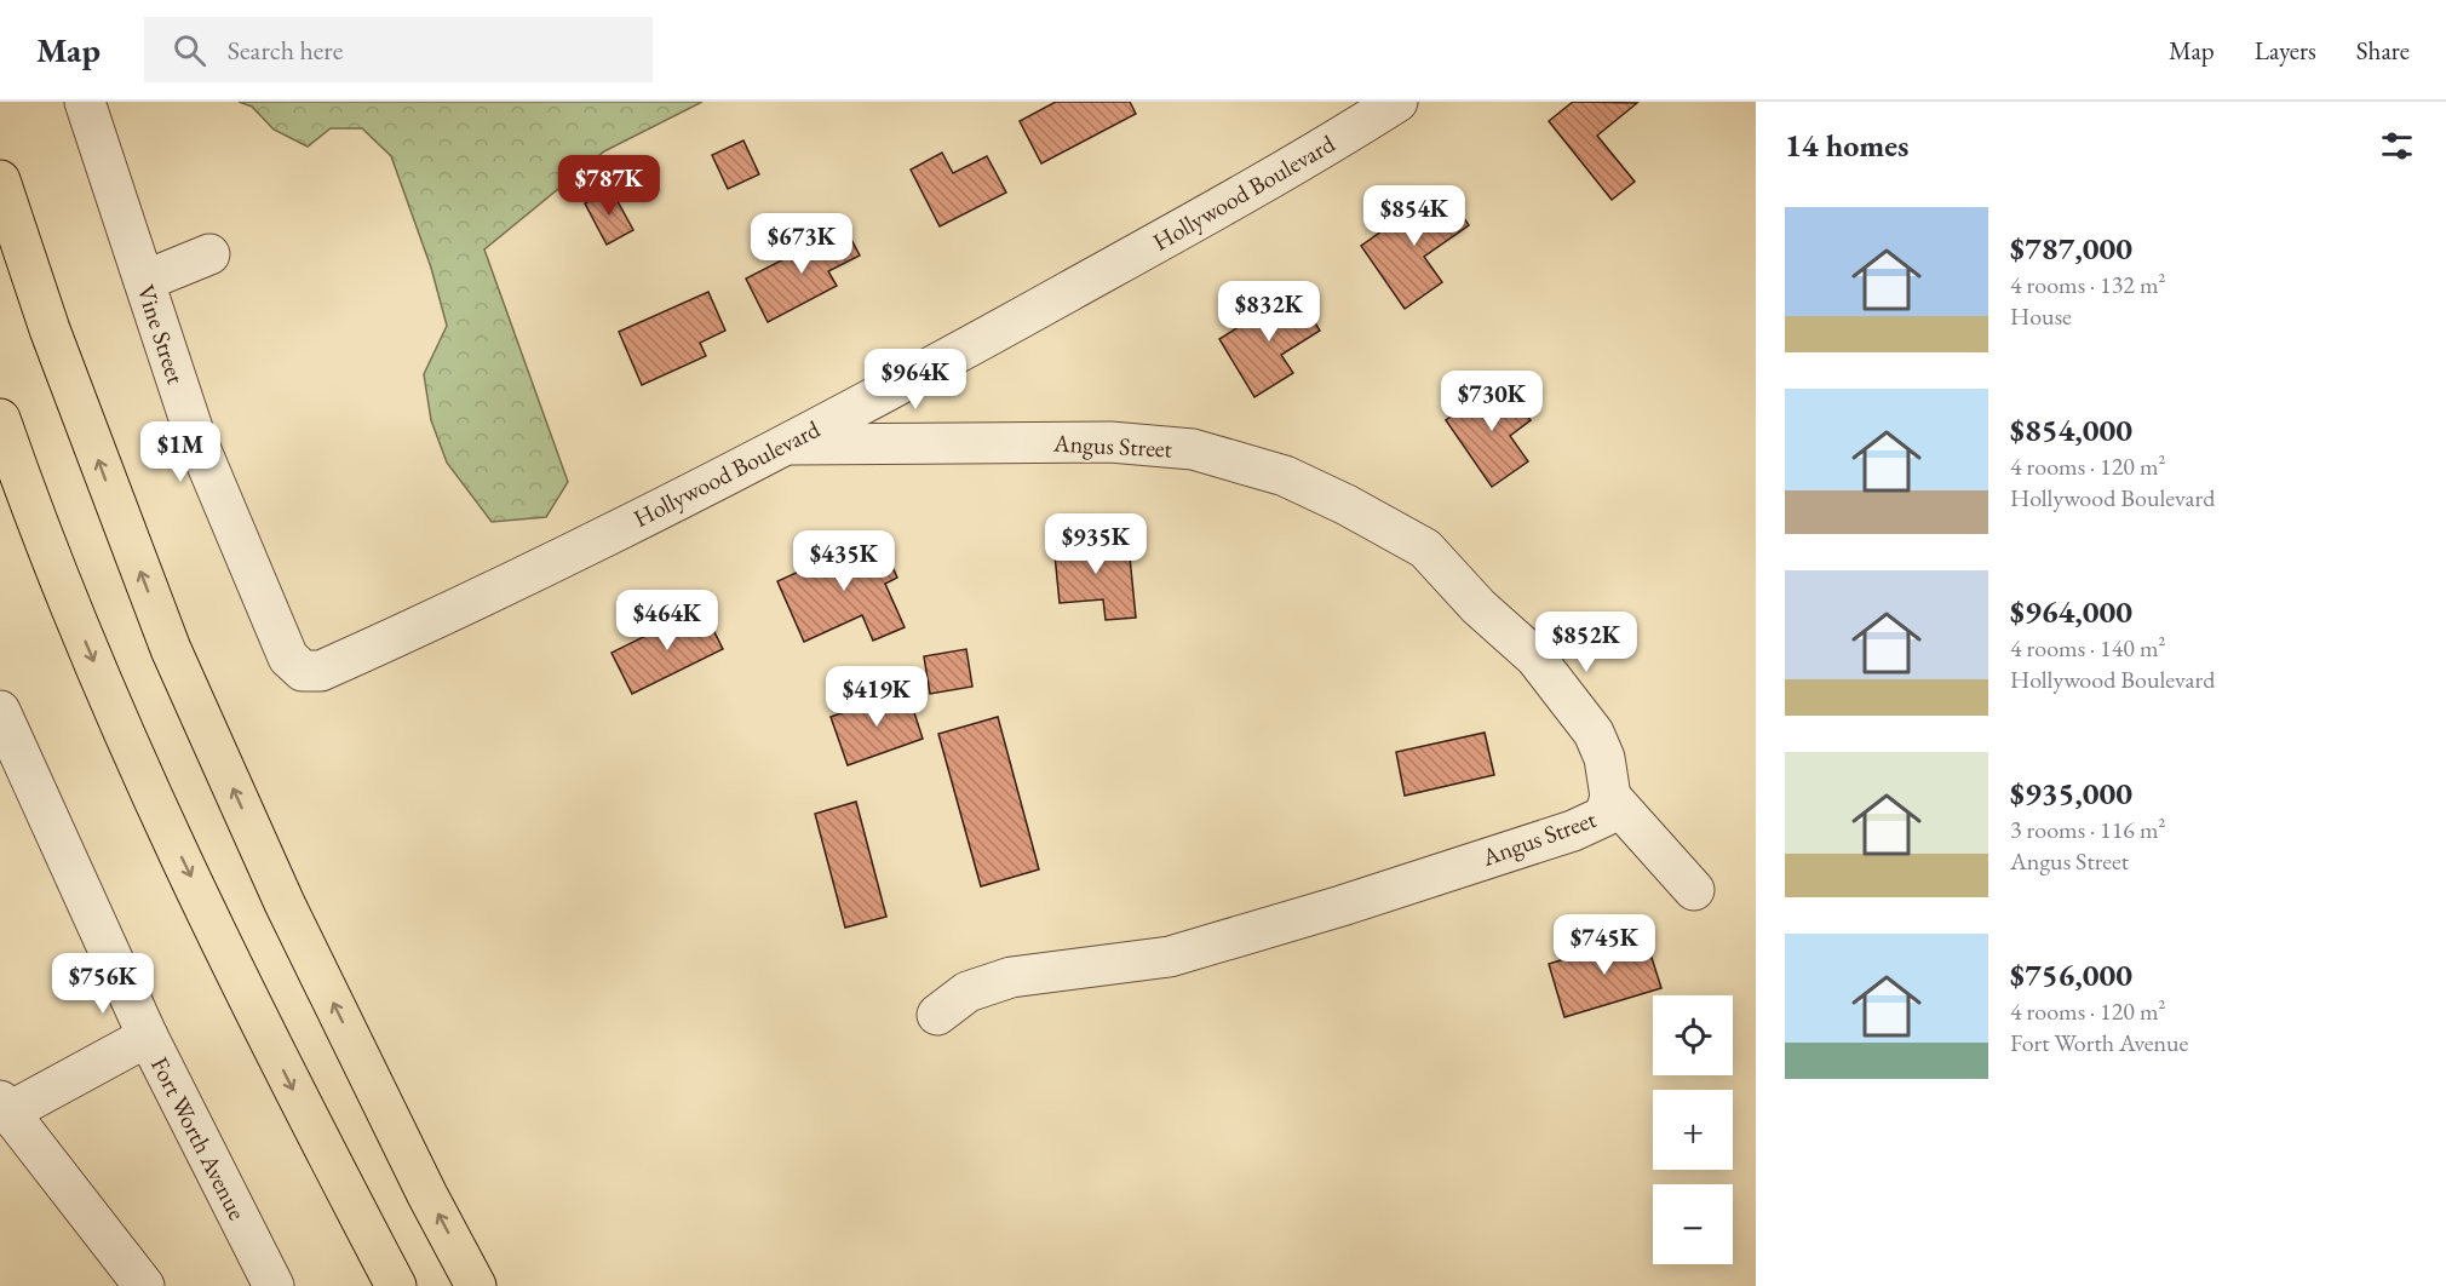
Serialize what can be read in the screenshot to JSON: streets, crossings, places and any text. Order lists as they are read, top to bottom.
{
  "streets": {
    "street": [
      "Hollywood Boulevard",
      "Vine Street",
      "Angus Street",
      "Fort Worth Avenue"
    ]
  },
  "crossings": [
    ["Hollywood Boulevard", "Vine Street"],
    ["Hollywood Boulevard", "Angus Street"]
  ],
  "page": {
    "header": "Map",
    "search": "Search here",
    "nav": ["Map", "Layers", "Share"],
    "heading": "14 homes",
    "price": [
      "$787K",
      "$854K",
      "$673K",
      "$832K",
      "$964K",
      "$730K",
      "$1M",
      "$935K",
      "$435K",
      "$464K",
      "$852K",
      "$419K",
      "$745K",
      "$756K"
    ],
    "list": [
      {
        "name": "$787,000",
        "note": "4 rooms · 132 m² · House"
      },
      {
        "name": "$854,000",
        "note": "4 rooms · 120 m² · Hollywood Boulevard"
      },
      {
        "name": "$964,000",
        "note": "4 rooms · 140 m² · Hollywood Boulevard"
      },
      {
        "name": "$935,000",
        "note": "3 rooms · 116 m² · Angus Street"
      },
      {
        "name": "$756,000",
        "note": "4 rooms · 120 m² · Fort Worth Avenue"
      }
    ],
    "map_buttons": ["+", "−"]
  }
}
